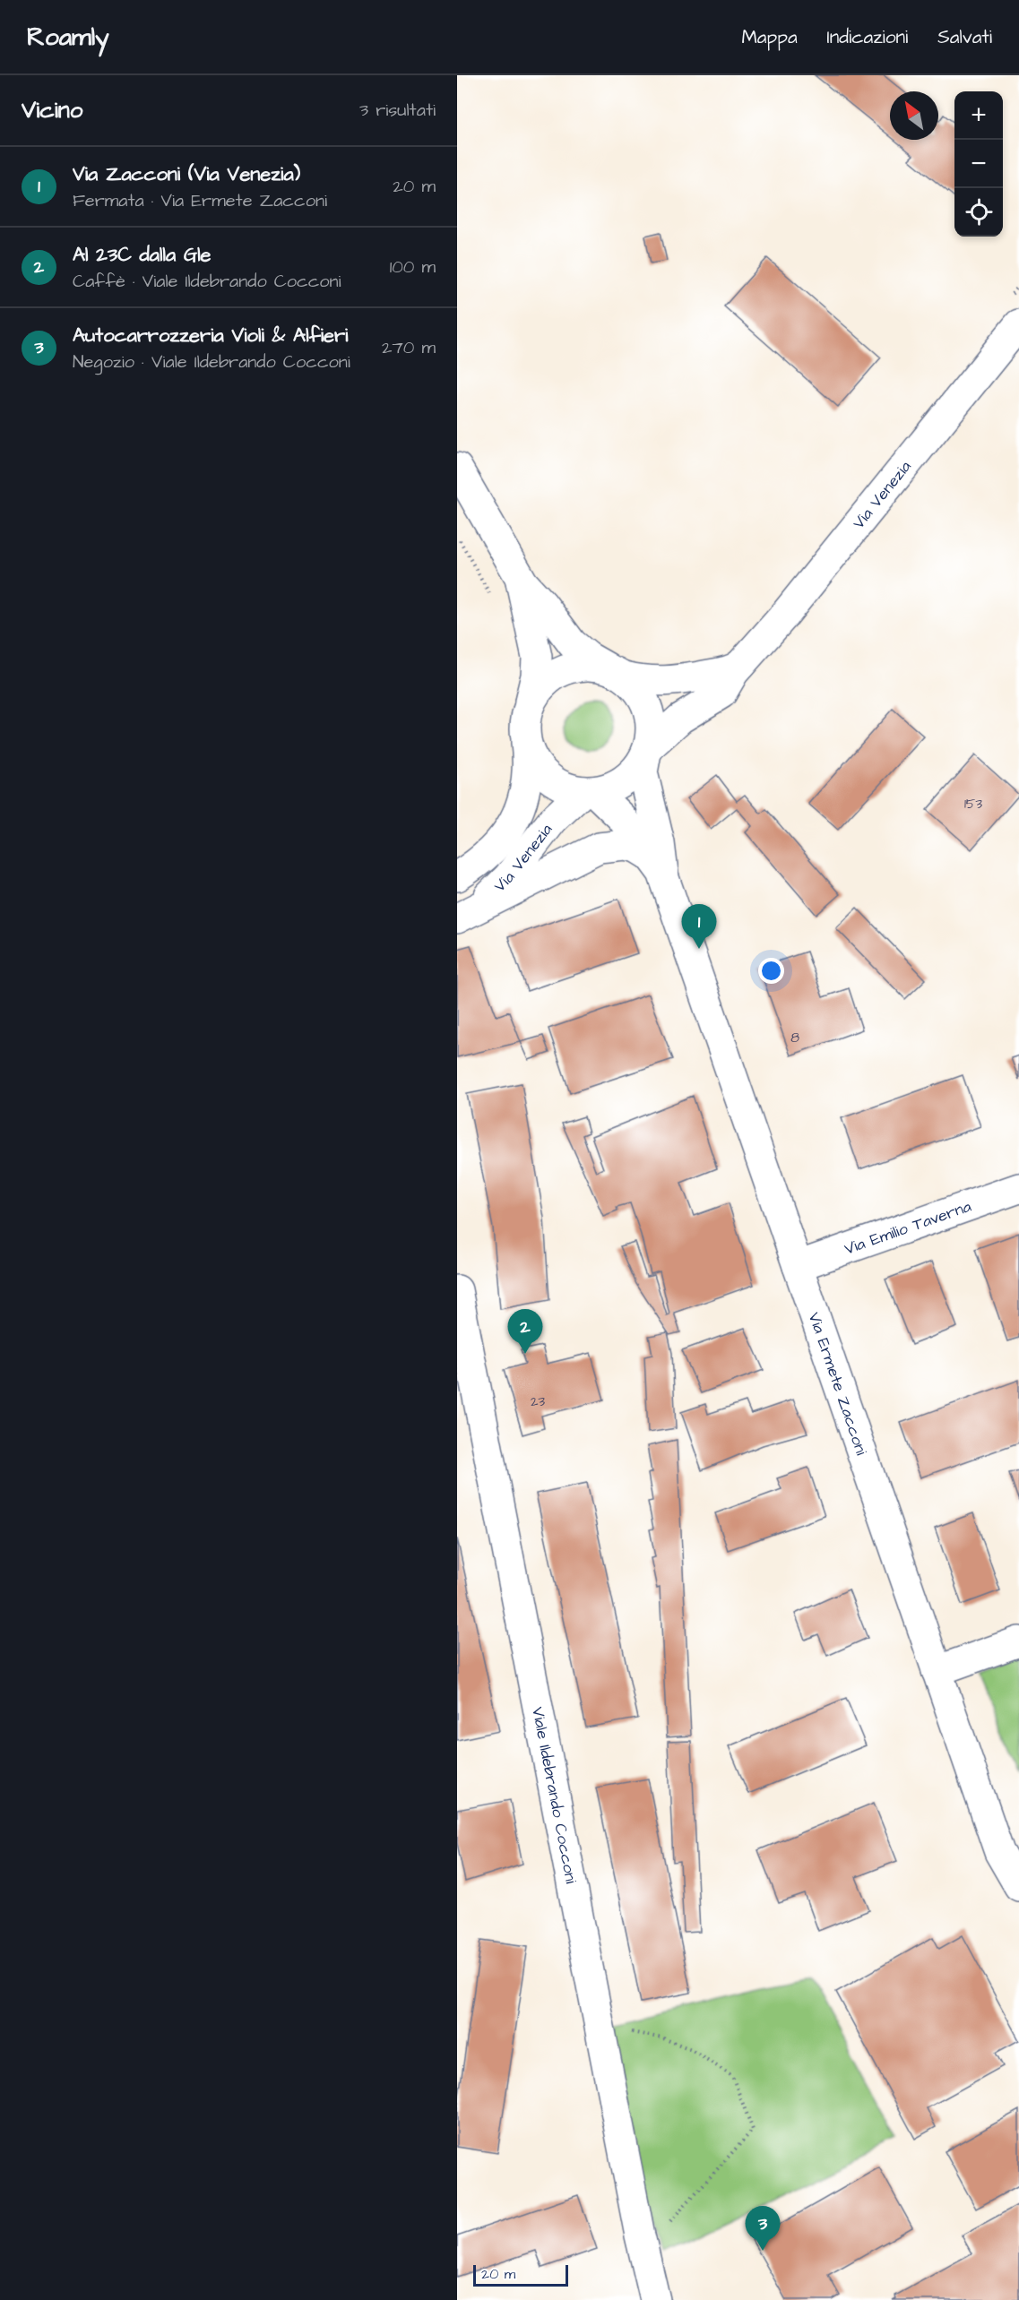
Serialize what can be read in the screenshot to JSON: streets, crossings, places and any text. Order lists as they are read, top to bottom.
{
  "streets": {
    "street": [
      "Via Venezia",
      "Via Emilio Taverna",
      "Via Ermete Zacconi",
      "Viale Ildebrando Cocconi"
    ]
  },
  "crossings": [
    ["Via Venezia", "Via Ermete Zacconi"],
    ["Via Emilio Taverna", "Via Ermete Zacconi"]
  ],
  "house_numbers": ["153", "8", "23"],
  "scale_bar": "20 m",
  "north": "top left",
  "page": {
    "header": "Roamly",
    "nav": ["Mappa", "Indicazioni", "Salvati"],
    "heading": ["Vicino", "3 risultati"],
    "map_buttons": ["+", "−"],
    "list": [
      {
        "mark": "1",
        "name": "Via Zacconi (Via Venezia)",
        "note": "Fermata · Via Ermete Zacconi",
        "value": "20 m"
      },
      {
        "mark": "2",
        "name": "Al 23C dalla Gle",
        "note": "Caffè · Viale Ildebrando Cocconi",
        "value": "100 m"
      },
      {
        "mark": "3",
        "name": "Autocarrozzeria Violi & Alfieri",
        "note": "Negozio · Viale Ildebrando Cocconi",
        "value": "270 m"
      }
    ],
    "pins": ["1", "2", "3"],
    "scale": "20 m"
  }
}
